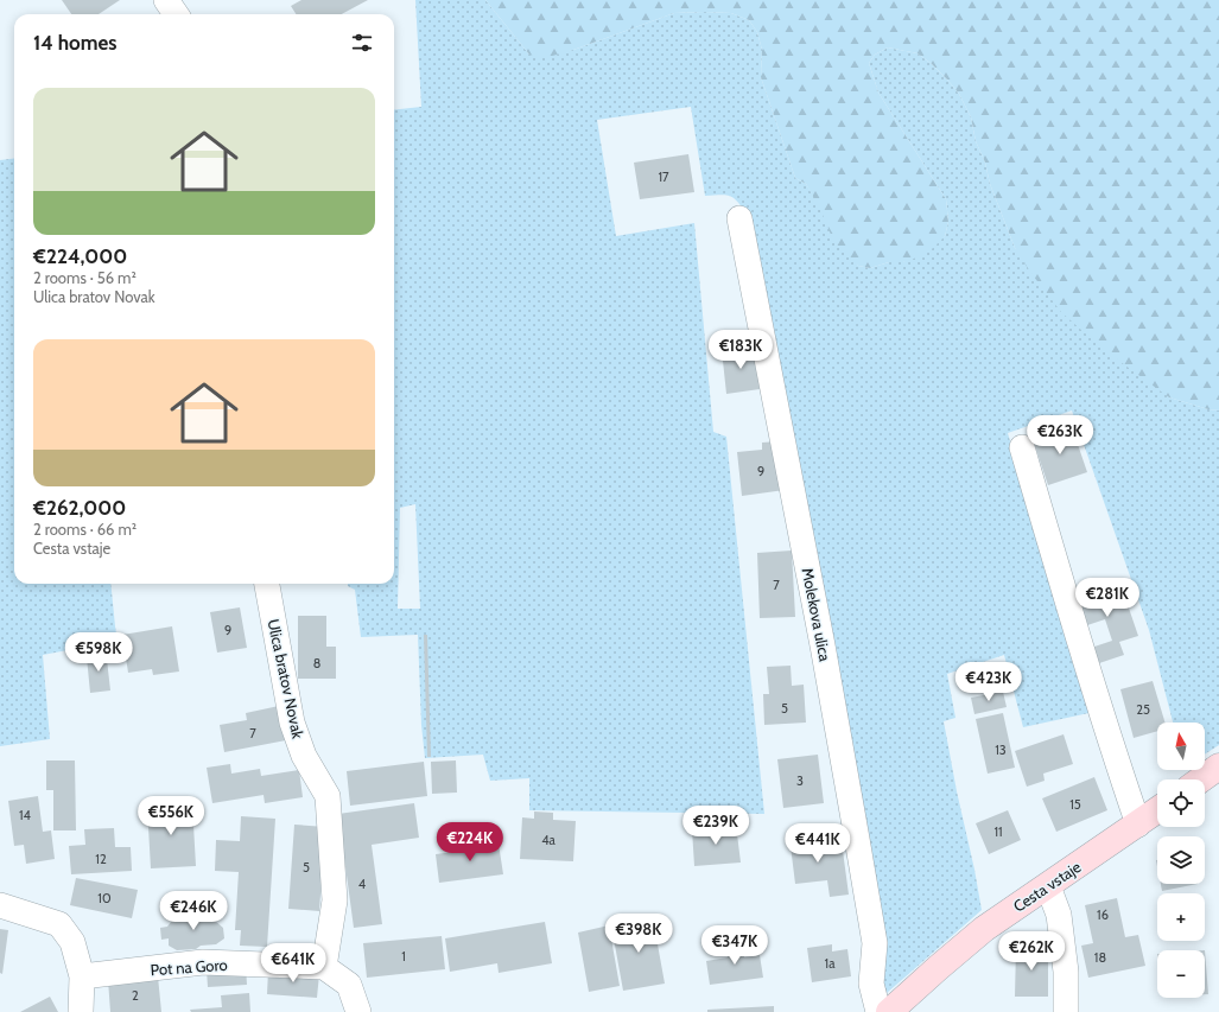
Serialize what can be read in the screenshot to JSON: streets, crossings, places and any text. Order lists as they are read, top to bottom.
{
  "streets": {
    "main road": ["Cesta vstaje"],
    "street": ["Molekova ulica", "Ulica bratov Novak", "Pot na Goro"]
  },
  "crossings": [
    ["Ulica bratov Novak", "Pot na Goro"]
  ],
  "house_numbers": [
    "17",
    "9",
    "7",
    "9",
    "8",
    "5",
    "25",
    "7",
    "13",
    "3",
    "15",
    "14",
    "11",
    "4a",
    "12",
    "5",
    "4",
    "10",
    "16",
    "1",
    "18",
    "1a",
    "2"
  ],
  "north": "top",
  "page": {
    "heading": "14 homes",
    "list": [
      {
        "name": "€224,000",
        "note": "2 rooms · 56 m² · Ulica bratov Novak"
      },
      {
        "name": "€262,000",
        "note": "2 rooms · 66 m² · Cesta vstaje"
      }
    ],
    "price": [
      "€183K",
      "€263K",
      "€281K",
      "€598K",
      "€423K",
      "€556K",
      "€239K",
      "€224K",
      "€441K",
      "€246K",
      "€398K",
      "€347K",
      "€262K",
      "€641K"
    ],
    "map_buttons": ["+", "−"]
  }
}
